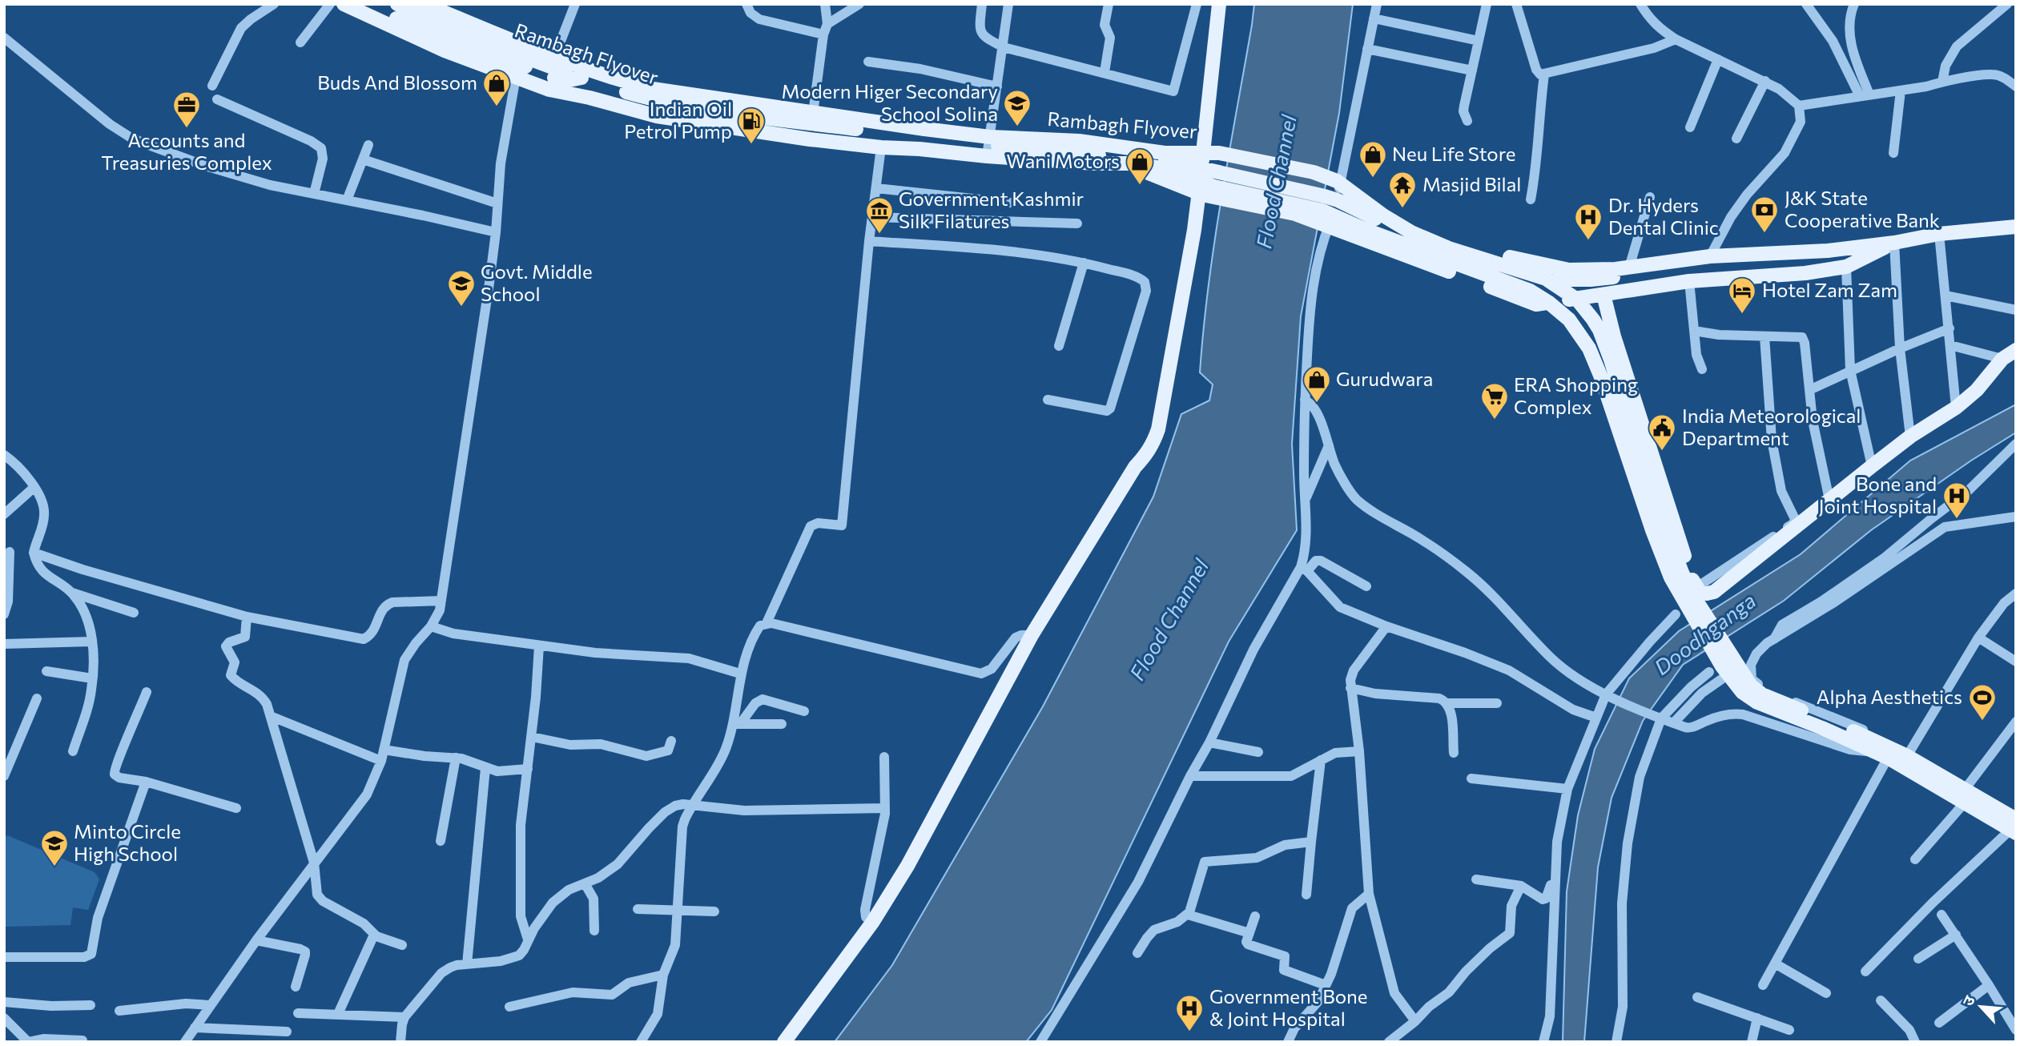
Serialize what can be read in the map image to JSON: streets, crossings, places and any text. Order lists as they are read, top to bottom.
{
  "streets": {
    "main road": ["Rambagh Flyover"]
  },
  "water": ["Flood Channel", "Doodhganga"],
  "places": {
    "shop": [
      "Buds And Blossom",
      "Neu Life Store",
      "Wani Motors",
      "Gurudwara"
    ],
    "school or university": ["Modern Higer Secondary School Solina", "Govt. Middle School", "Minto Circle High School"],
    "office": ["Accounts and Treasuries Complex"],
    "fuel station": ["Indian Oil Petrol Pump"],
    "temple": ["Masjid Bilal"],
    "bank": ["J&K State Cooperative Bank"],
    "museum": ["Government Kashmir Silk Filatures"],
    "hospital": ["Dr. Hyders Dental Clinic", "Bone and Joint Hospital", "Government Bone & Joint Hospital"],
    "hotel": ["Hotel Zam Zam"],
    "supermarket": ["ERA Shopping Complex"],
    "public building": ["India Meteorological Department"],
    "sports": ["Alpha Aesthetics"]
  },
  "north": "top left"
}
